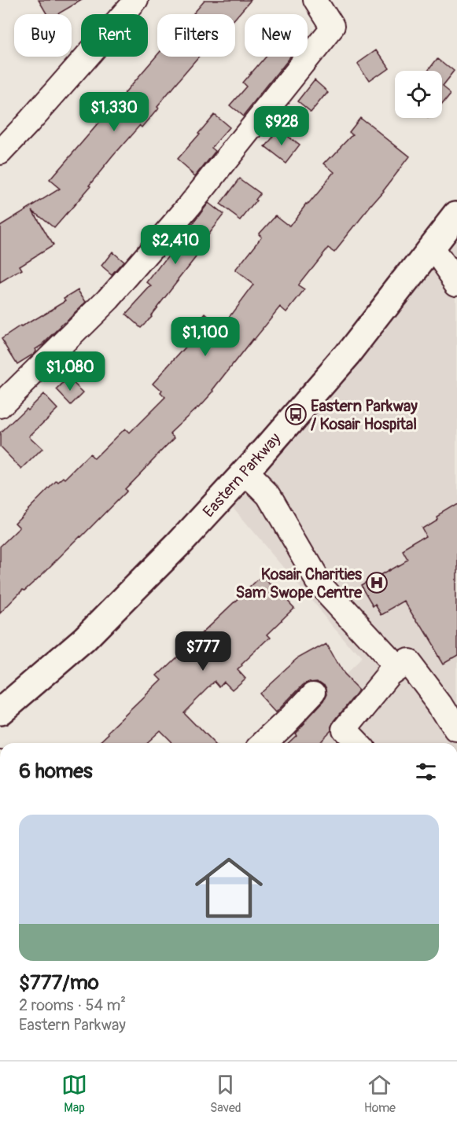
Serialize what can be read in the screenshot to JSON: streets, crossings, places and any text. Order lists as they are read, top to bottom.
{
  "streets": {
    "main road": ["Eastern Parkway"]
  },
  "places": {
    "bus stop": ["Eastern Parkway / Kosair Hospital"],
    "hospital": ["Kosair Charities Sam Swope Centre"]
  },
  "page": {
    "chip": [
      "Buy",
      "Rent",
      "Filters",
      "New"
    ],
    "price": [
      "$1,330",
      "$928",
      "$2,410",
      "$1,100",
      "$1,080",
      "$777"
    ],
    "heading": "6 homes",
    "list": [
      {
        "name": "$777/mo",
        "note": "2 rooms · 54 m² · Eastern Parkway"
      }
    ],
    "tabs": ["Map", "Saved", "Home"]
  }
}
